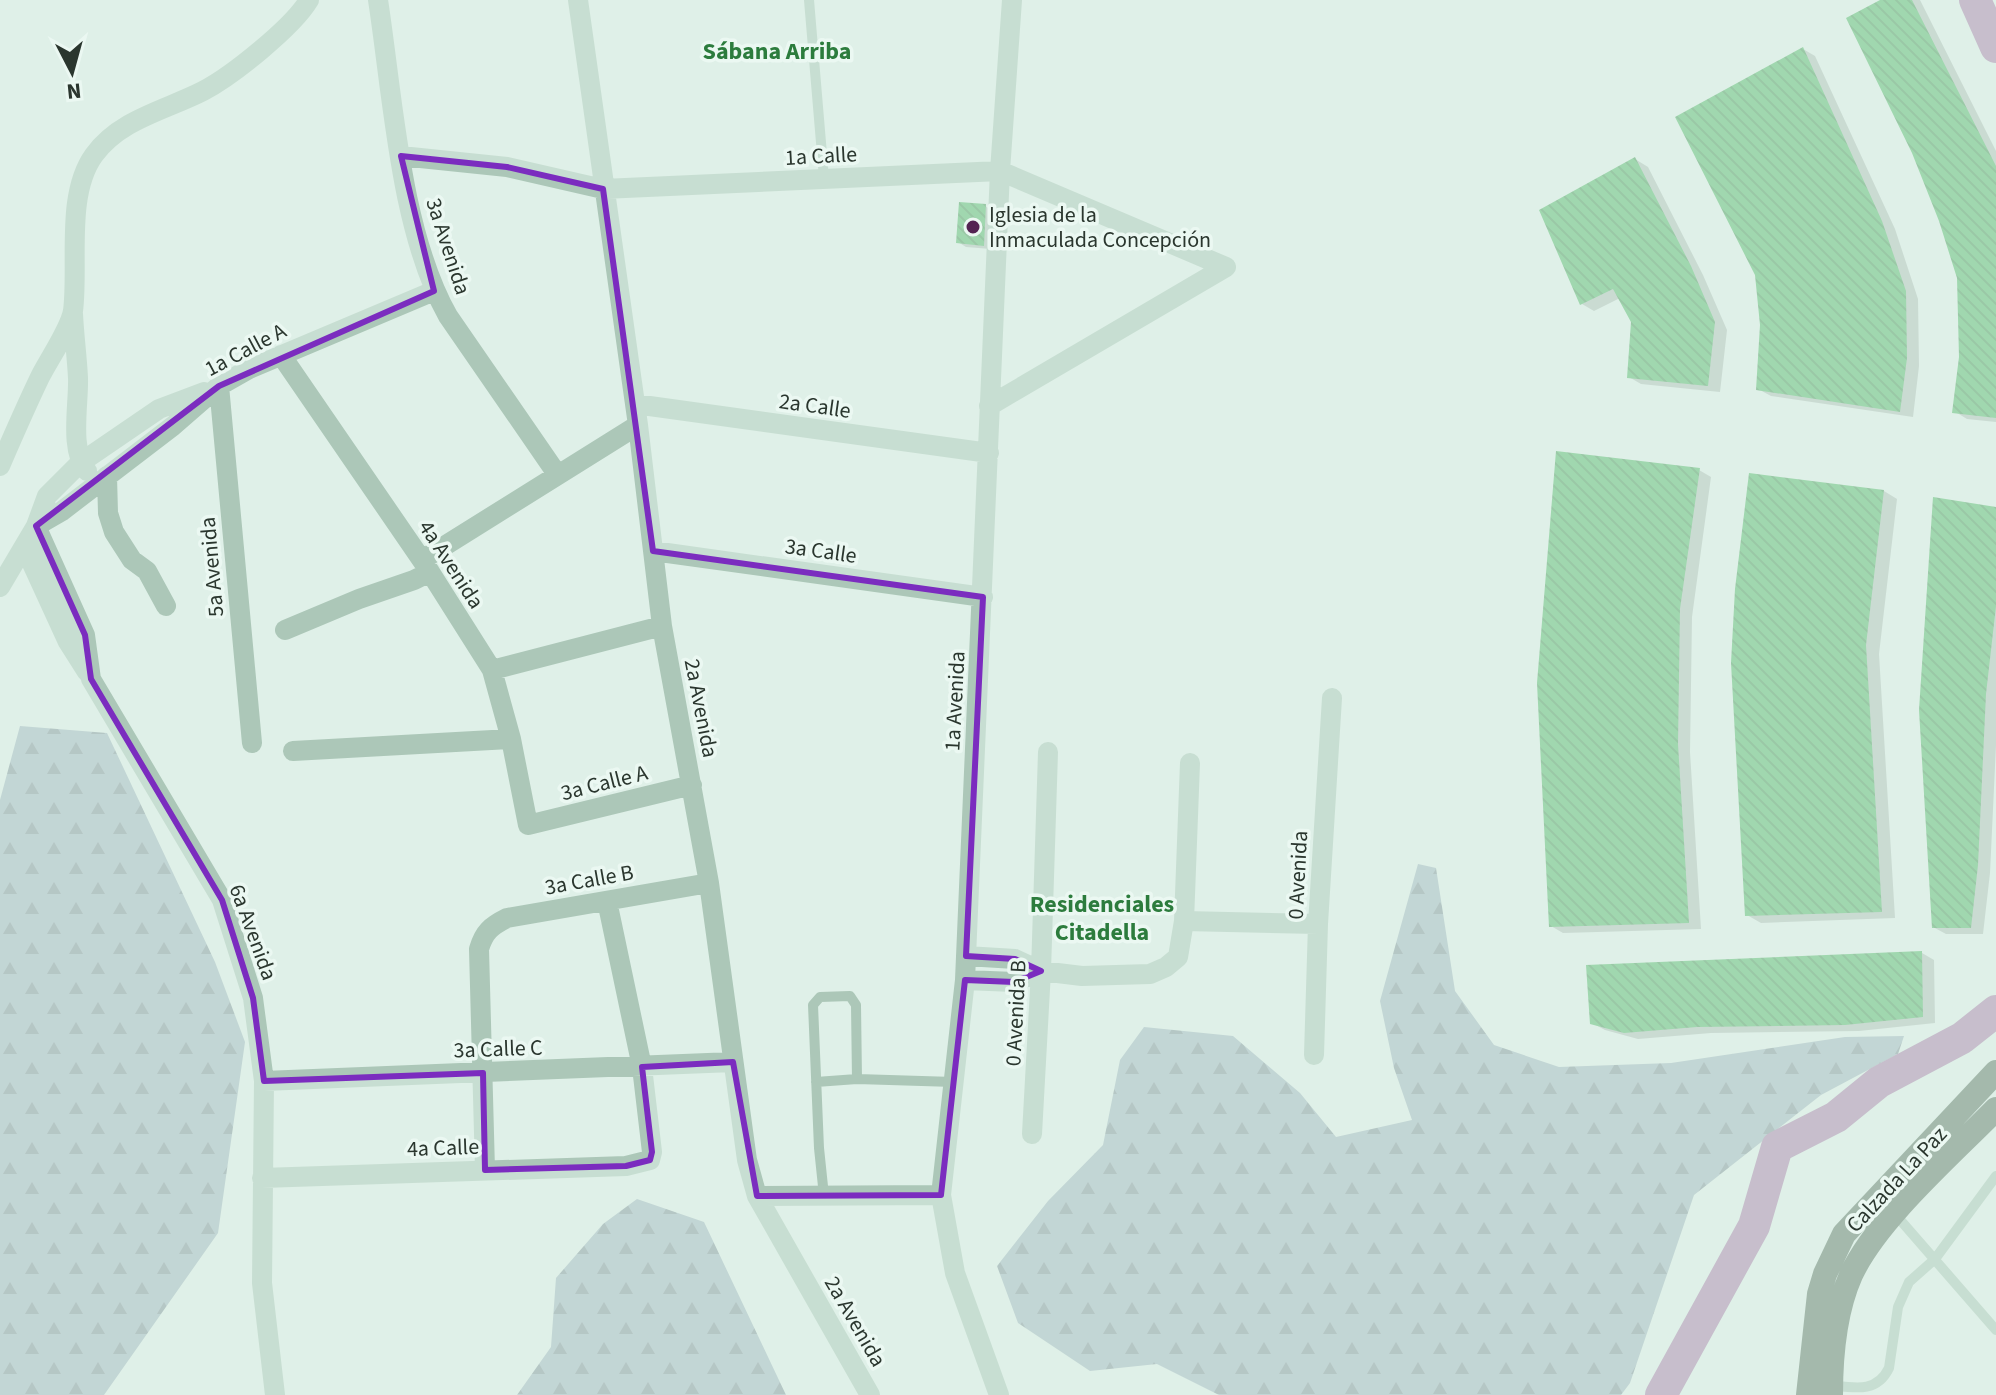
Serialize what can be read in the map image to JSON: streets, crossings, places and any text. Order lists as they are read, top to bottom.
{
  "streets": {
    "main road": ["Calzada La Paz"],
    "street": [
      "1a Calle",
      "3a Avenida",
      "1a Calle A",
      "2a Calle",
      "3a Calle",
      "4a Avenida",
      "5a Avenida",
      "1a Avenida",
      "2a Avenida",
      "3a Calle A",
      "0 Avenida",
      "3a Calle B",
      "6a Avenida",
      "0 Avenida B",
      "3a Calle C",
      "4a Calle"
    ]
  },
  "crossings": [
    ["1a Calle", "3a Avenida"],
    ["1a Calle", "1a Avenida"],
    ["1a Calle", "2a Avenida"],
    ["3a Avenida", "1a Calle A"],
    ["1a Calle A", "4a Avenida"],
    ["1a Calle A", "5a Avenida"],
    ["1a Calle A", "6a Avenida"],
    ["2a Calle", "1a Avenida"],
    ["2a Calle", "2a Avenida"],
    ["3a Calle", "1a Avenida"],
    ["3a Calle", "2a Avenida"],
    ["4a Avenida", "3a Calle A"],
    ["2a Avenida", "3a Calle A"],
    ["2a Avenida", "3a Calle B"],
    ["2a Avenida", "3a Calle C"],
    ["3a Calle B", "3a Calle C"],
    ["6a Avenida", "3a Calle C"],
    ["6a Avenida", "4a Calle"],
    ["3a Calle C", "4a Calle"]
  ],
  "districts": ["Sábana Arriba", "Residenciales Citadella"],
  "places": ["Iglesia de la Inmaculada Concepción"],
  "north": "bottom"
}
